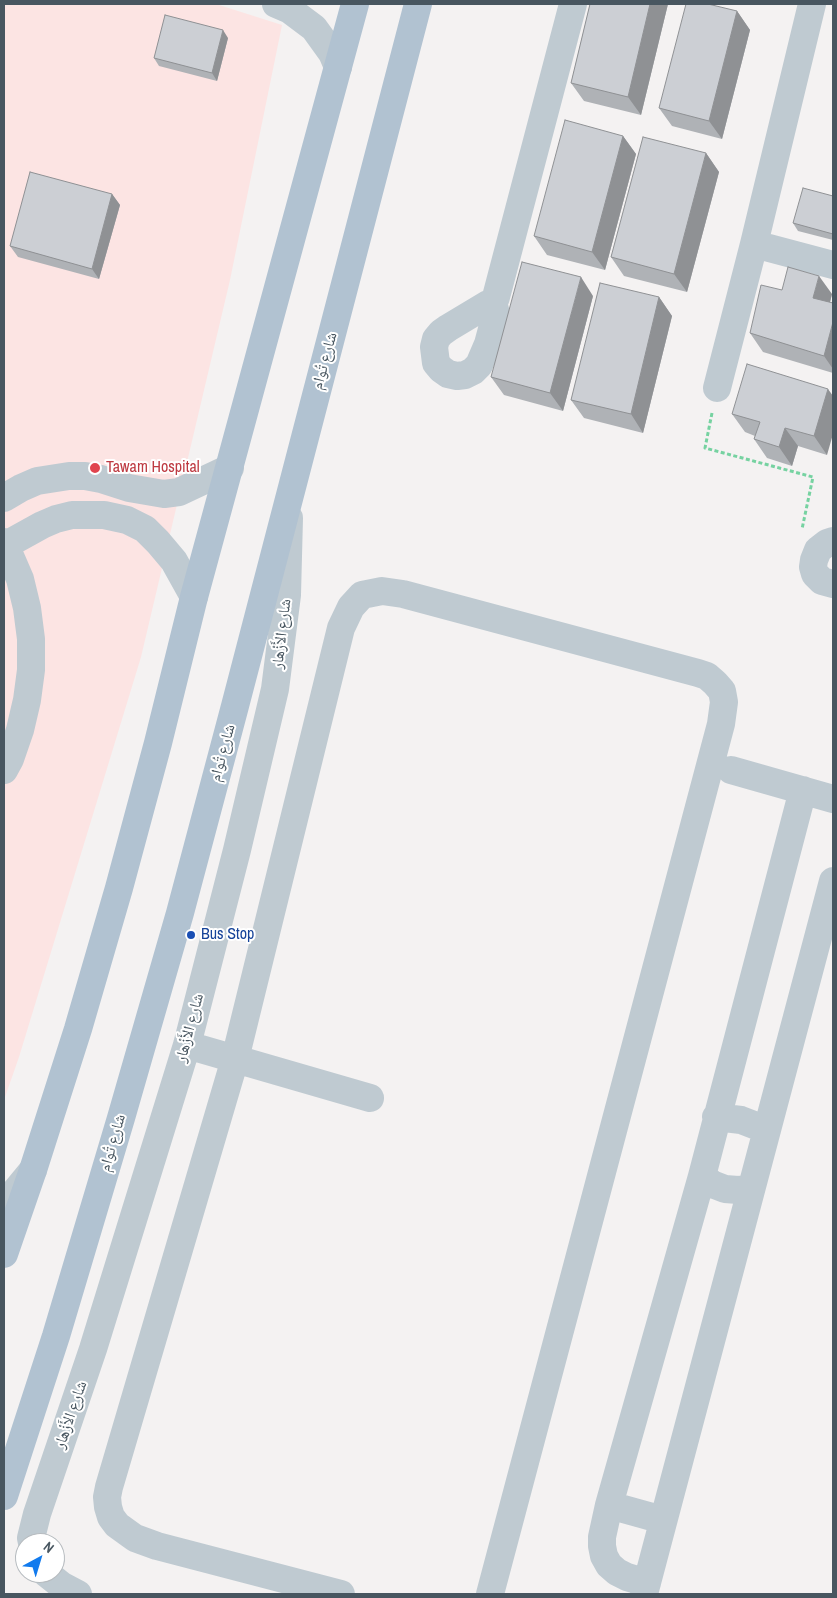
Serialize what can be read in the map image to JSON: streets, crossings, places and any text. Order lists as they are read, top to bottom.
{
  "streets": {
    "main road": ["شارع تُوام"],
    "street": ["شارع الأَزْهار"]
  },
  "crossings": [
    ["شارع تُوام", "شارع الأَزْهار"]
  ],
  "places": ["Tawam Hospital", "Bus Stop"],
  "north": "top right"
}
